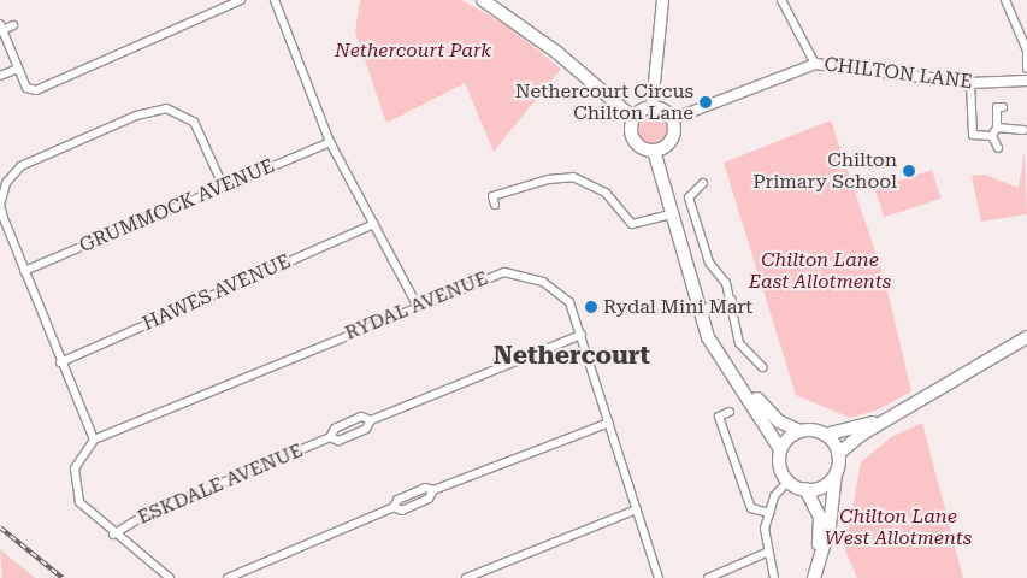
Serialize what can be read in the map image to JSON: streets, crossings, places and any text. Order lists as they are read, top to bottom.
{
  "streets": {
    "street": [
      "CHILTON LANE",
      "GRUMMOCK AVENUE",
      "HAWES AVENUE",
      "RYDAL AVENUE",
      "ESKDALE AVENUE"
    ]
  },
  "crossings": [
    ["RYDAL AVENUE", "ESKDALE AVENUE"]
  ],
  "districts": ["Nethercourt"],
  "parks": ["Nethercourt Park", "Chilton Lane East Allotments", "Chilton Lane West Allotments"],
  "places": ["Nethercourt Circus Chilton Lane", "Chilton Primary School", "Rydal Mini Mart"]
}
